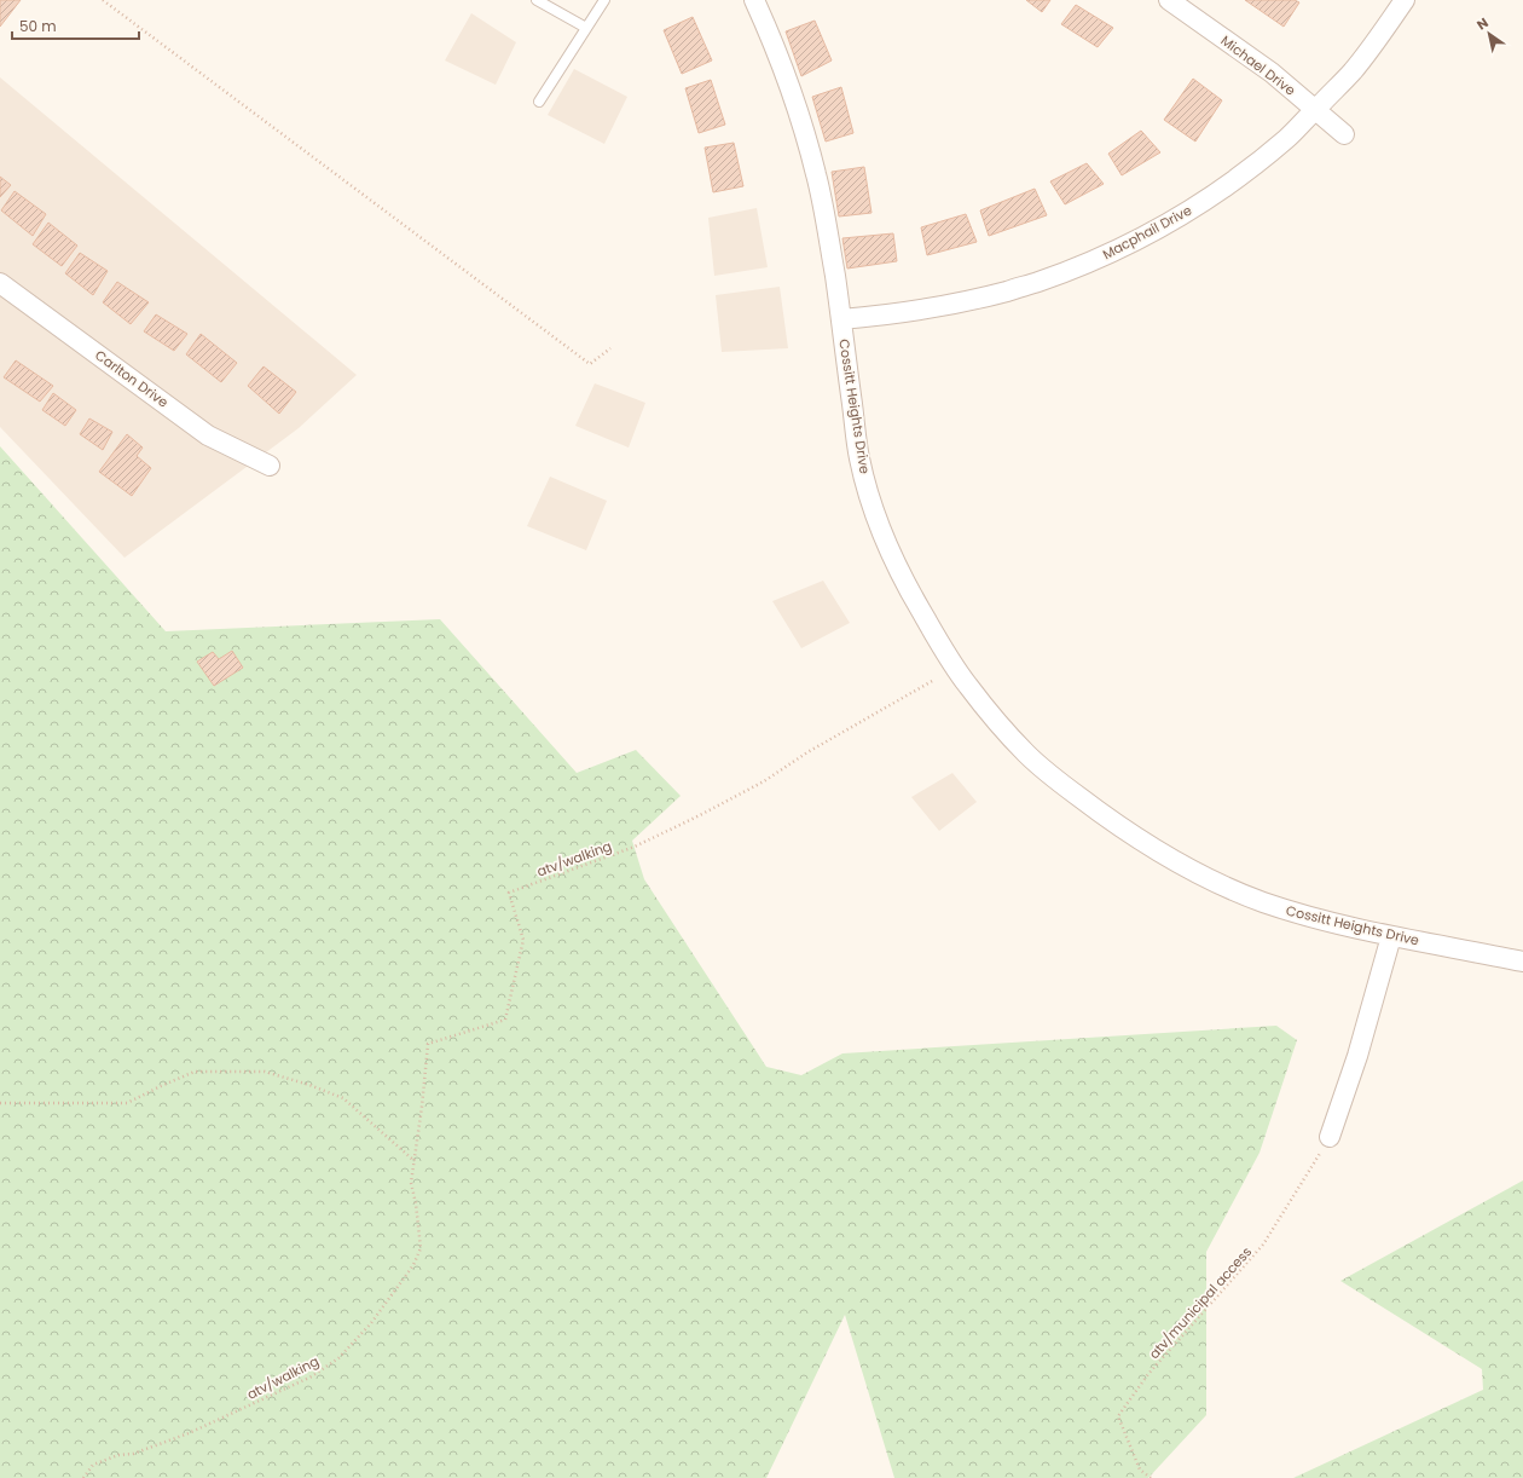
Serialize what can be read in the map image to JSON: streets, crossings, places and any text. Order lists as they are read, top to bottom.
{
  "streets": {
    "street": [
      "Michael Drive",
      "Macphail Drive",
      "Carlton Drive",
      "Cossitt Heights Drive"
    ],
    "path": ["atv/walking", "atv/municipal access"]
  },
  "crossings": [
    ["Michael Drive", "Macphail Drive"],
    ["Macphail Drive", "Cossitt Heights Drive"]
  ],
  "scale_bar": "50 m",
  "north": "top left"
}
